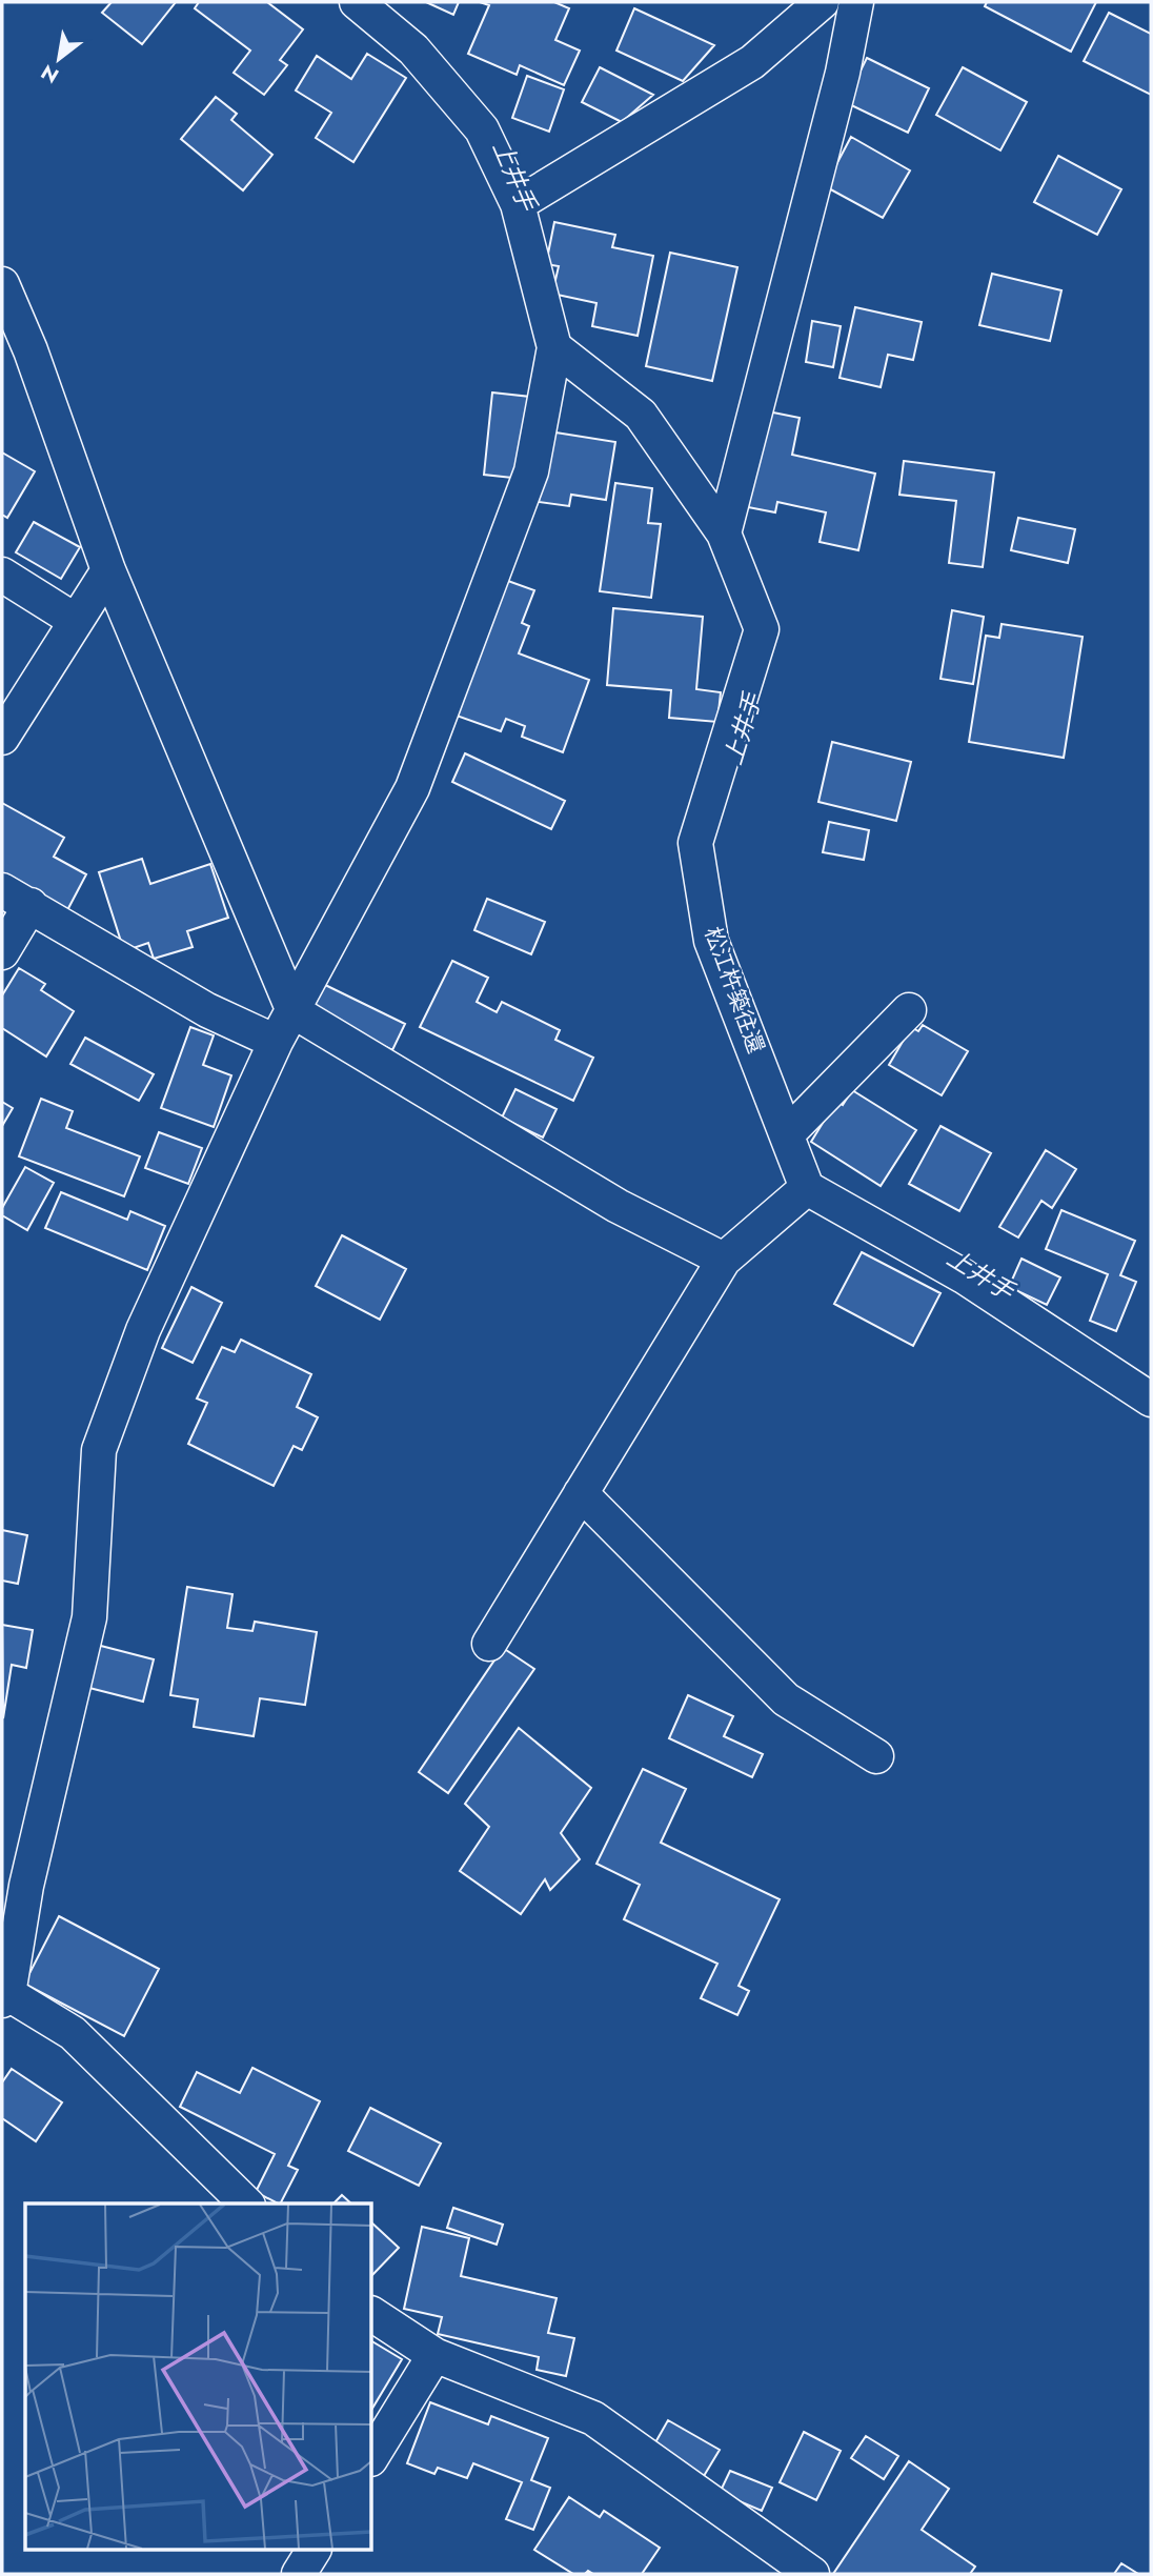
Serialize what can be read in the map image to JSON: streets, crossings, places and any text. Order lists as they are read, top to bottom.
{
  "streets": {
    "street": ["松江杵築往還"]
  },
  "water": ["上井手"],
  "north": "bottom left"
}
